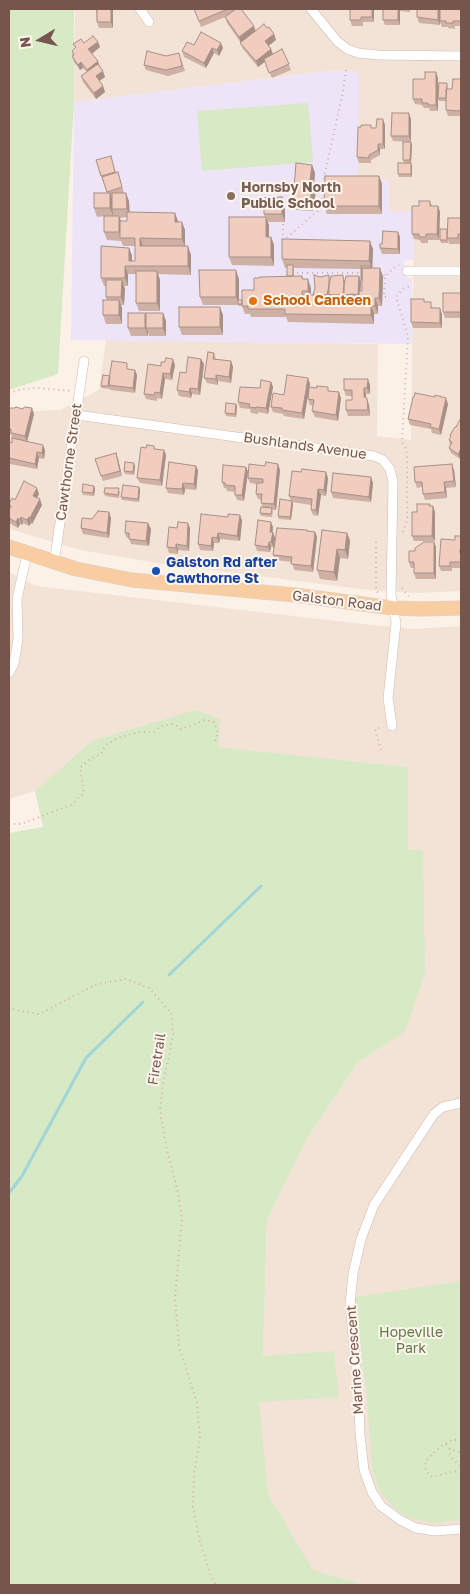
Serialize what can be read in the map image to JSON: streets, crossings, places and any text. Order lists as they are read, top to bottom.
{
  "streets": {
    "main road": ["Galston Road"],
    "street": ["Bushlands Avenue", "Cawthorne Street", "Marine Crescent"],
    "path": ["Firetrail"]
  },
  "crossings": [
    ["Bushlands Avenue", "Cawthorne Street"],
    ["Bushlands Avenue", "Galston Road"],
    ["Cawthorne Street", "Galston Road"]
  ],
  "parks": ["Hopeville Park"],
  "places": ["Hornsby North Public School", "School Canteen", "Galston Rd after Cawthorne St"],
  "north": "left"
}
